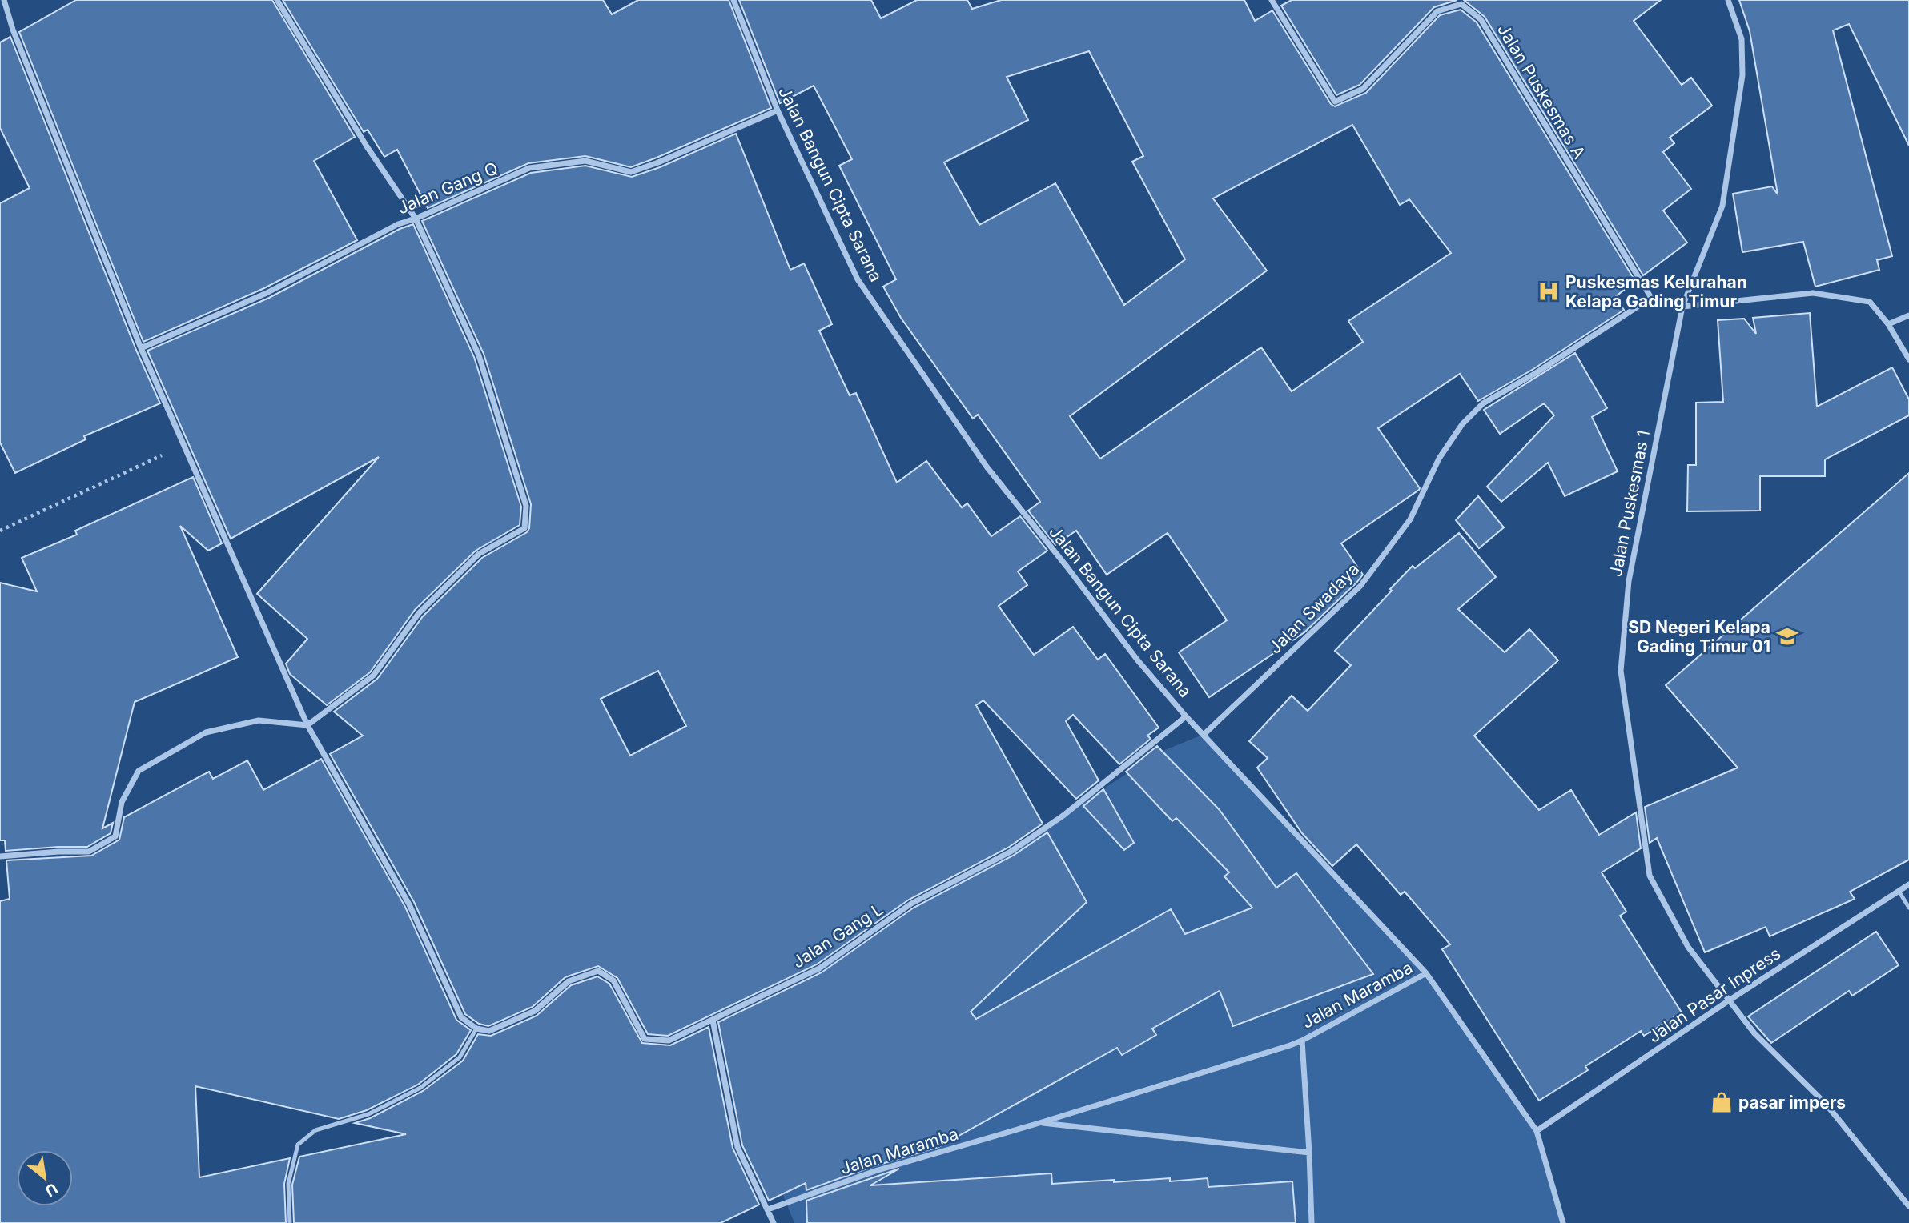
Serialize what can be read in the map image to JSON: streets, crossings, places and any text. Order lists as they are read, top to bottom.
{
  "streets": {
    "street": [
      "Jalan Puskesmas A",
      "Jalan Bangun Cipta Sarana",
      "Jalan Gang Q",
      "Jalan Puskesmas 1",
      "Jalan Swadaya",
      "Jalan Gang L",
      "Jalan Maramba",
      "Jalan Pasar Inpress"
    ]
  },
  "crossings": [
    ["Jalan Puskesmas A", "Jalan Swadaya"],
    ["Jalan Bangun Cipta Sarana", "Jalan Gang Q"],
    ["Jalan Bangun Cipta Sarana", "Jalan Swadaya"],
    ["Jalan Bangun Cipta Sarana", "Jalan Gang L"],
    ["Jalan Bangun Cipta Sarana", "Jalan Maramba"],
    ["Jalan Bangun Cipta Sarana", "Jalan Pasar Inpress"],
    ["Jalan Puskesmas 1", "Jalan Pasar Inpress"]
  ],
  "places": {
    "hospital": ["Puskesmas Kelurahan Kelapa Gading Timur"],
    "school or university": ["SD Negeri Kelapa Gading Timur 01"],
    "shop": ["pasar impers"]
  },
  "north": "bottom right"
}
